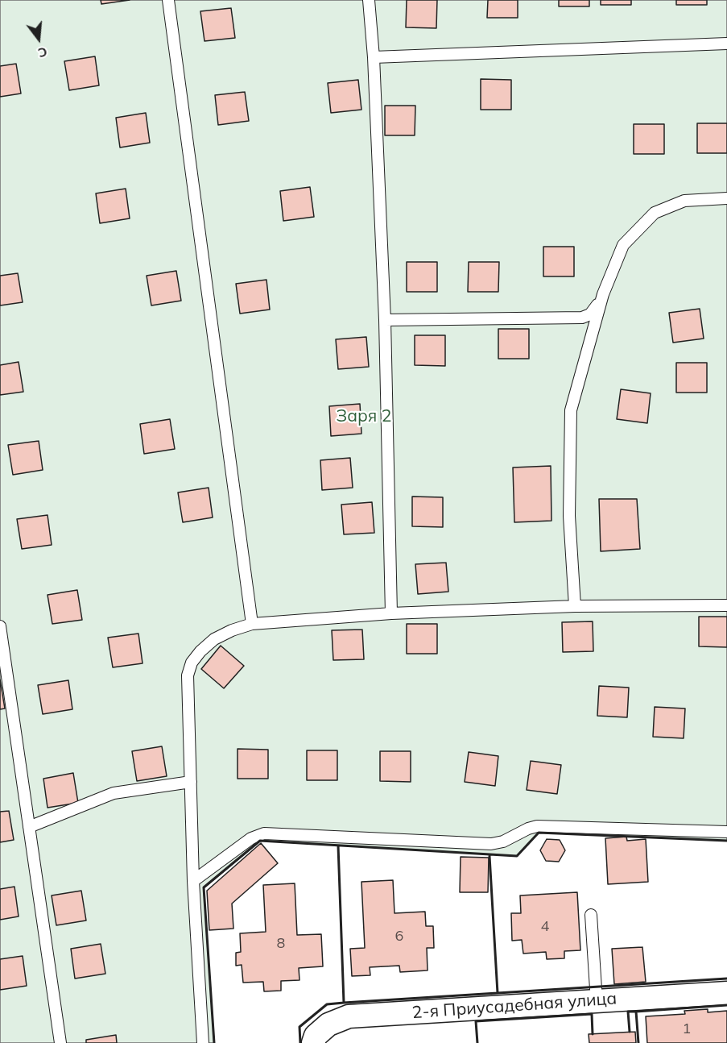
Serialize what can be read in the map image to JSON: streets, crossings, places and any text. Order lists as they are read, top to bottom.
{
  "streets": {
    "street": ["2-я Приусадебная улица"]
  },
  "parks": ["Заря 2"],
  "house_numbers": [
    "4",
    "6",
    "8",
    "1"
  ],
  "north": "bottom"
}
